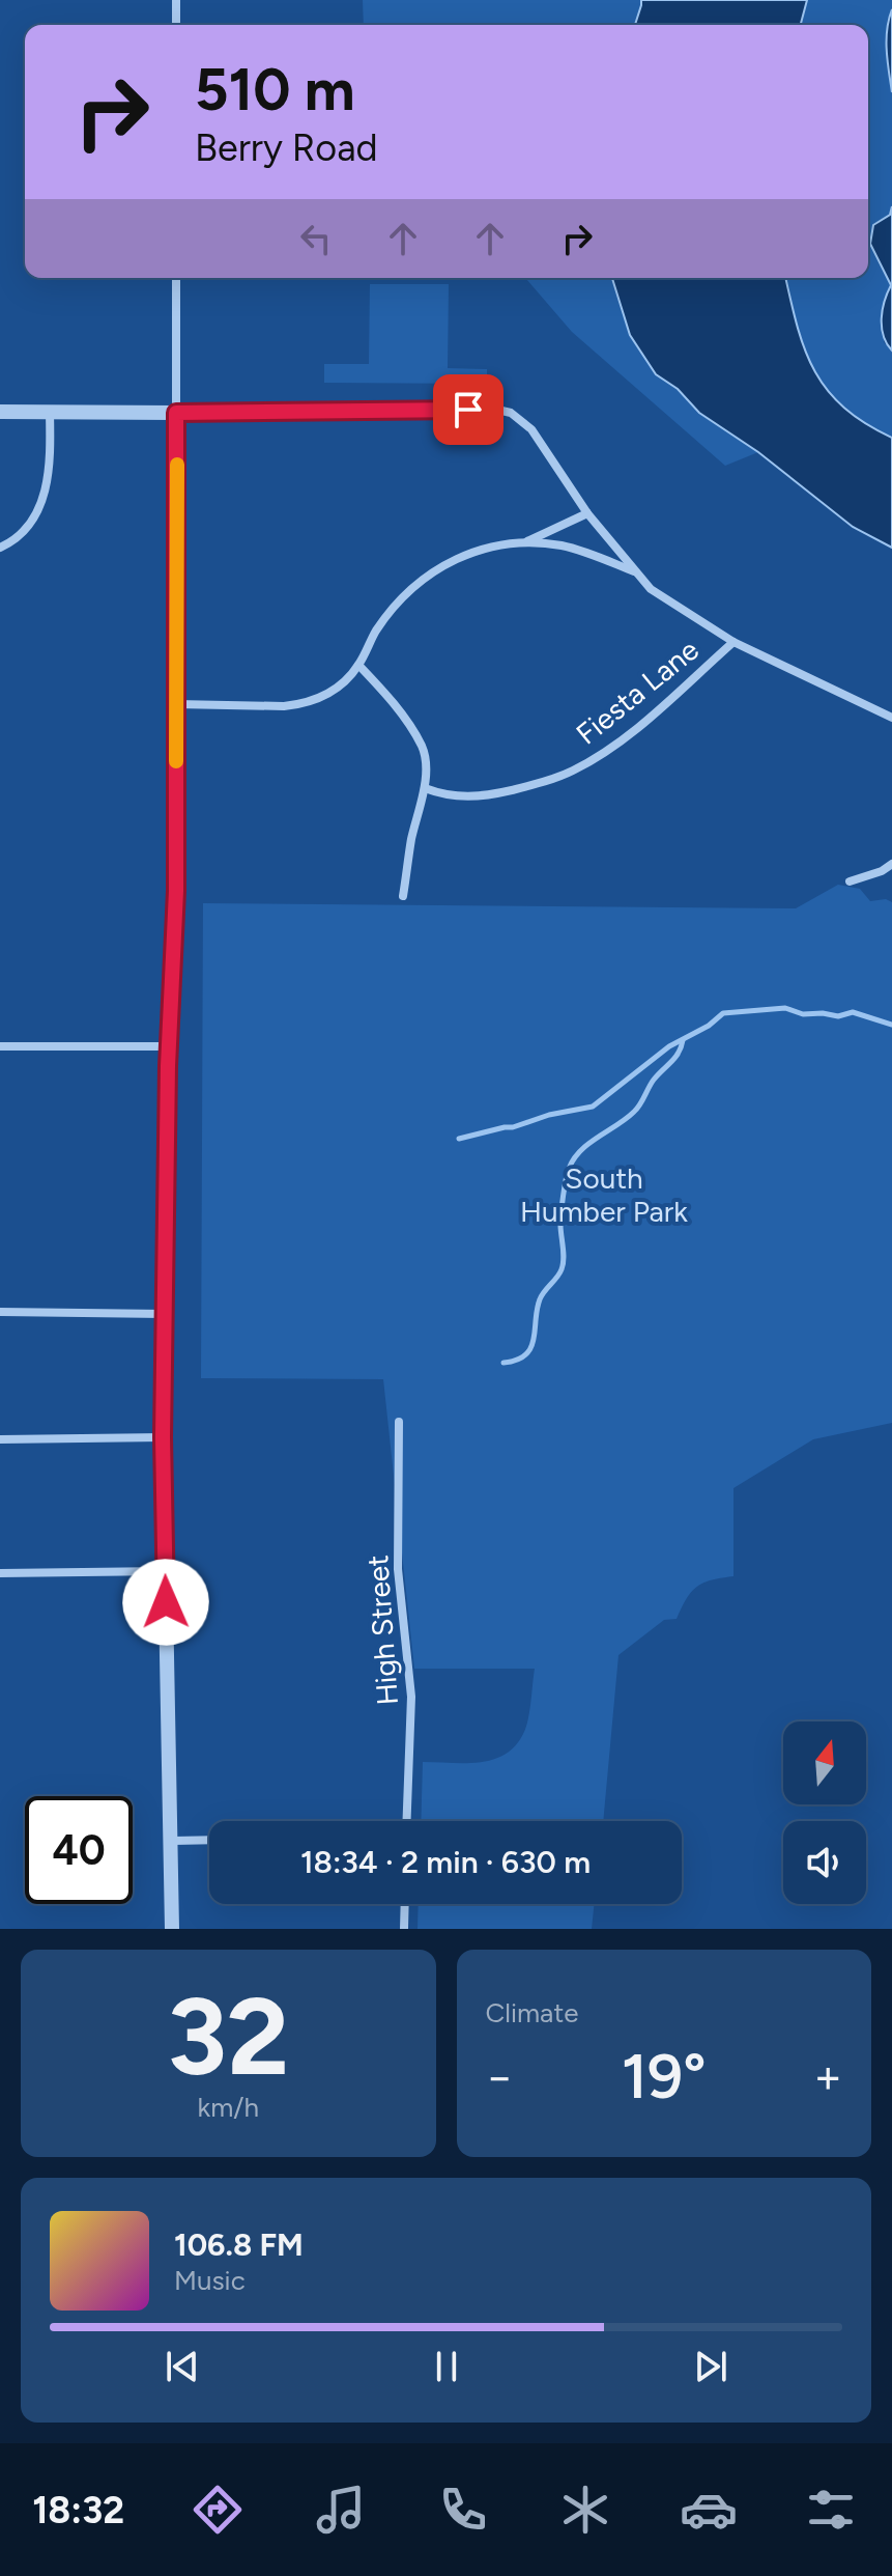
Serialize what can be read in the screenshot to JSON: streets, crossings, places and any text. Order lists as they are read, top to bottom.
{
  "streets": {
    "street": ["Fiesta Lane", "High Street"]
  },
  "parks": ["South Humber Park"],
  "north": "top",
  "page": {
    "turn": ["510 m", "Berry Road"],
    "limit": "40",
    "trip": "18:34 · 2 min · 630 m",
    "tile": [
      ["32", "km/h"],
      "Climate"
    ],
    "heat": ["−", "19°", "+"],
    "song": ["106.8 FM", "Music"],
    "tabs": "18:32"
  }
}
